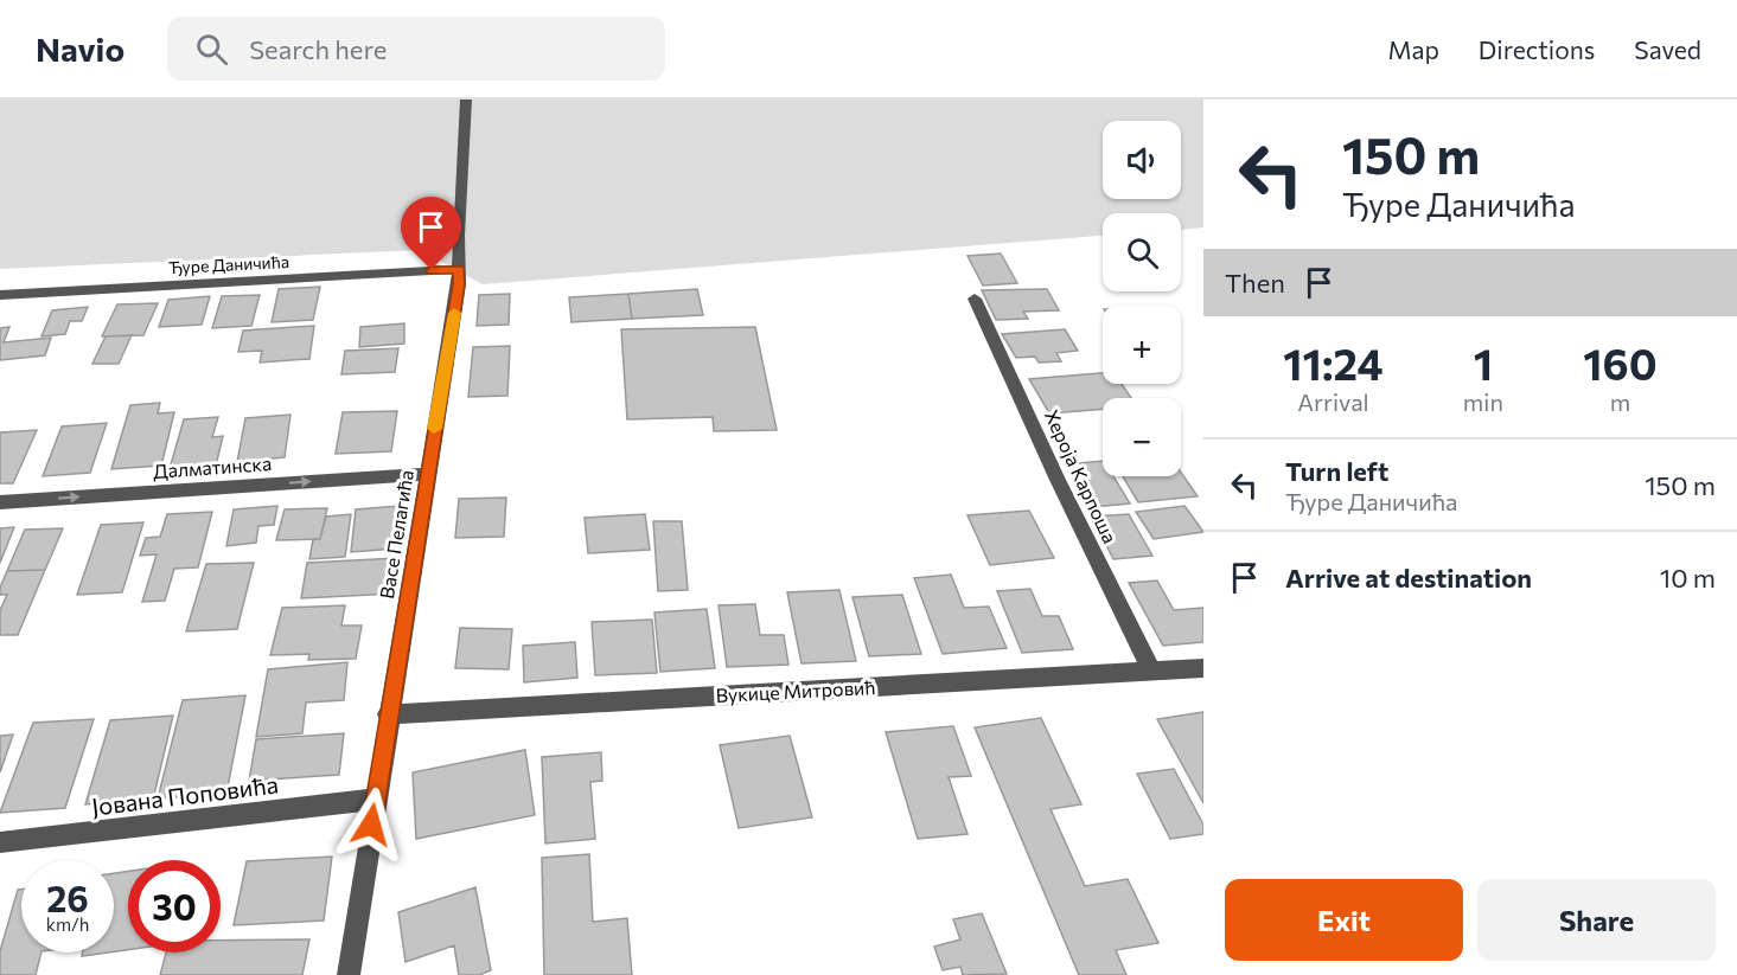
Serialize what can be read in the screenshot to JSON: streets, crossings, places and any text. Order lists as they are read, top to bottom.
{
  "streets": {
    "street": [
      "Ђуре Даничића",
      "Далматинска",
      "Хероја Карпоша",
      "Васе Пелагића",
      "Вукице Митровић",
      "Јована Поповића"
    ]
  },
  "crossings": [
    ["Ђуре Даничића", "Васе Пелагића"],
    ["Далматинска", "Васе Пелагића"],
    ["Хероја Карпоша", "Вукице Митровић"],
    ["Васе Пелагића", "Вукице Митровић"],
    ["Васе Пелагића", "Јована Поповића"]
  ],
  "one_way": ["Далматинска"],
  "page": {
    "header": "Navio",
    "search": "Search here",
    "nav": ["Map", "Directions", "Saved"],
    "turn": ["150 m", "Ђуре Даничића"],
    "map_buttons": ["+", "−"],
    "then": "Then",
    "eta": [
      "11:24",
      "Arrival",
      "1",
      "min",
      "160",
      "m"
    ],
    "list": [
      {
        "name": "Turn left",
        "note": "Ђуре Даничића",
        "value": "150 m"
      },
      {
        "name": "Arrive at destination",
        "value": "10 m"
      }
    ],
    "speed": "26 km/h",
    "limit": "30",
    "buttons": ["Exit", "Share"]
  }
}
